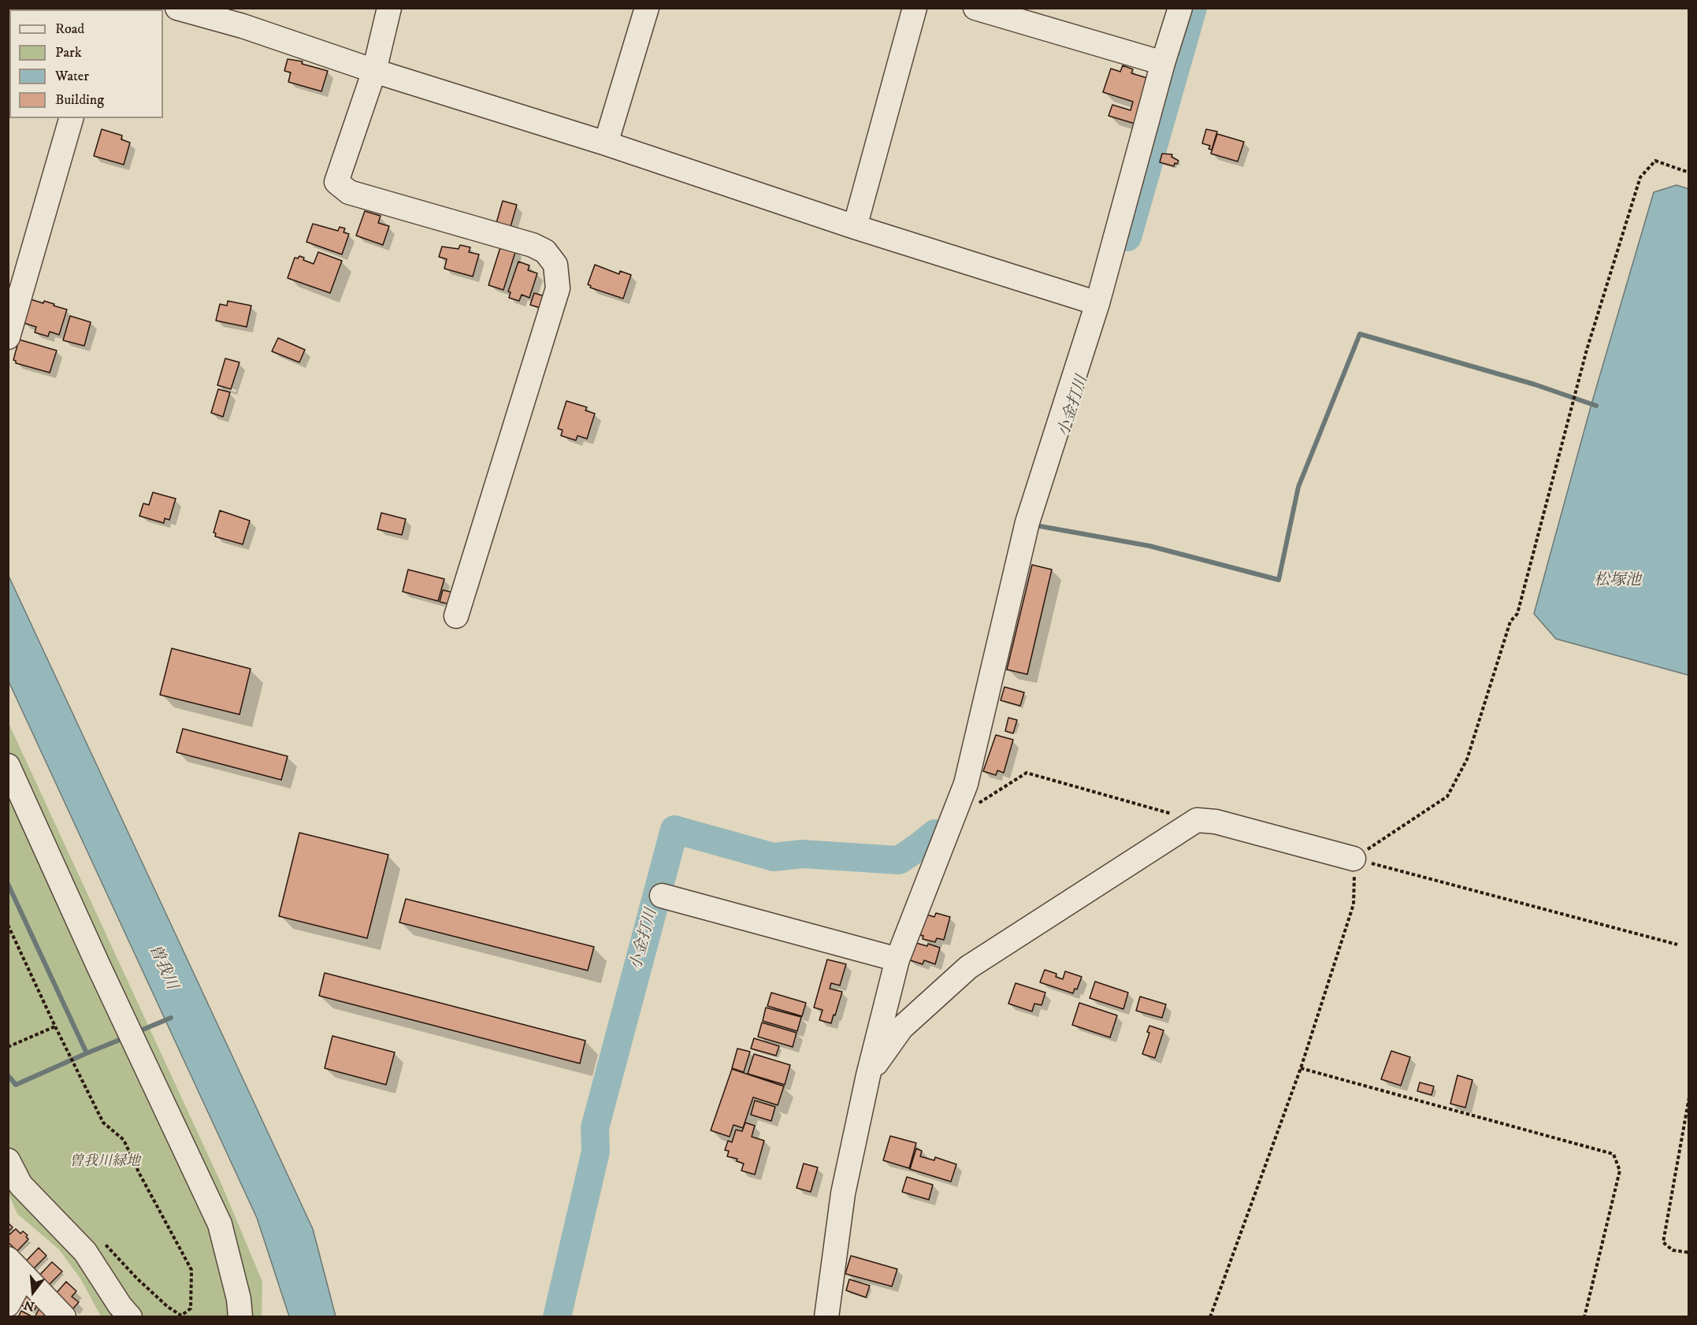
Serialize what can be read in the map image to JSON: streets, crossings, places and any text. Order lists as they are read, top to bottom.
{
  "water": ["小金打川", "松塚池", "曽我川"],
  "parks": ["曽我川緑地"],
  "legend": [
    "Road",
    "Park",
    "Water",
    "Building"
  ],
  "north": "bottom"
}
